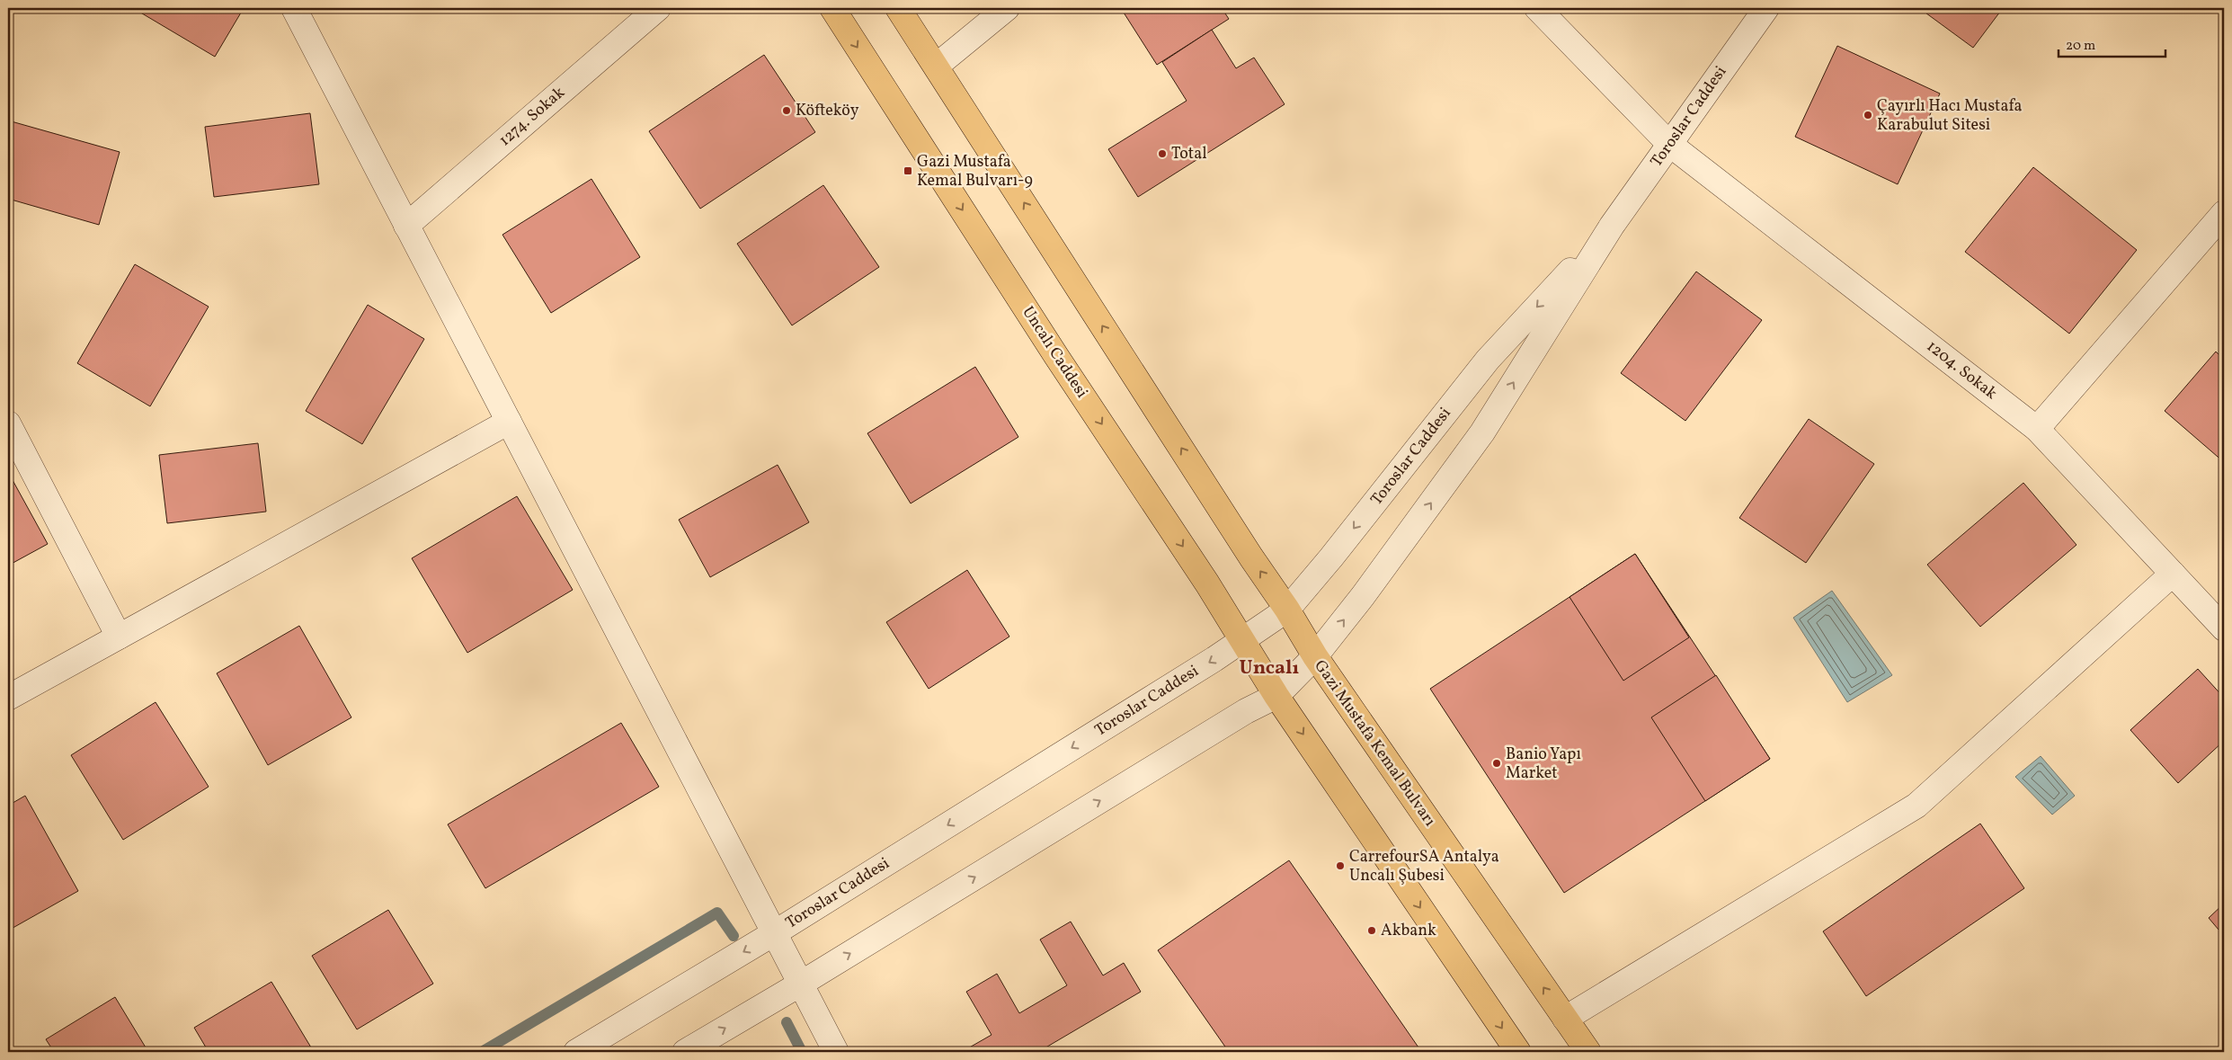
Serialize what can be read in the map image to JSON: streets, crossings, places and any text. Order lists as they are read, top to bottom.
{
  "streets": {
    "main road": ["Uncalı Caddesi", "Gazi Mustafa Kemal Bulvarı"],
    "street": ["1274. Sokak", "Toroslar Caddesi", "1204. Sokak"]
  },
  "crossings": [
    ["Toroslar Caddesi", "Uncalı Caddesi"],
    ["Toroslar Caddesi", "1204. Sokak"],
    ["Toroslar Caddesi", "Gazi Mustafa Kemal Bulvarı"]
  ],
  "districts": ["Uncalı"],
  "places": {
    "other": [
      "Köfteköy",
      "Çayırlı Hacı Mustafa Karabulut Sitesi",
      "Total",
      "Banio Yapı Market",
      "CarrefourSA Antalya Uncalı Şubesi",
      "Akbank"
    ],
    "transit": ["Gazi Mustafa Kemal Bulvarı-9"]
  },
  "scale_bar": "20 m"
}
